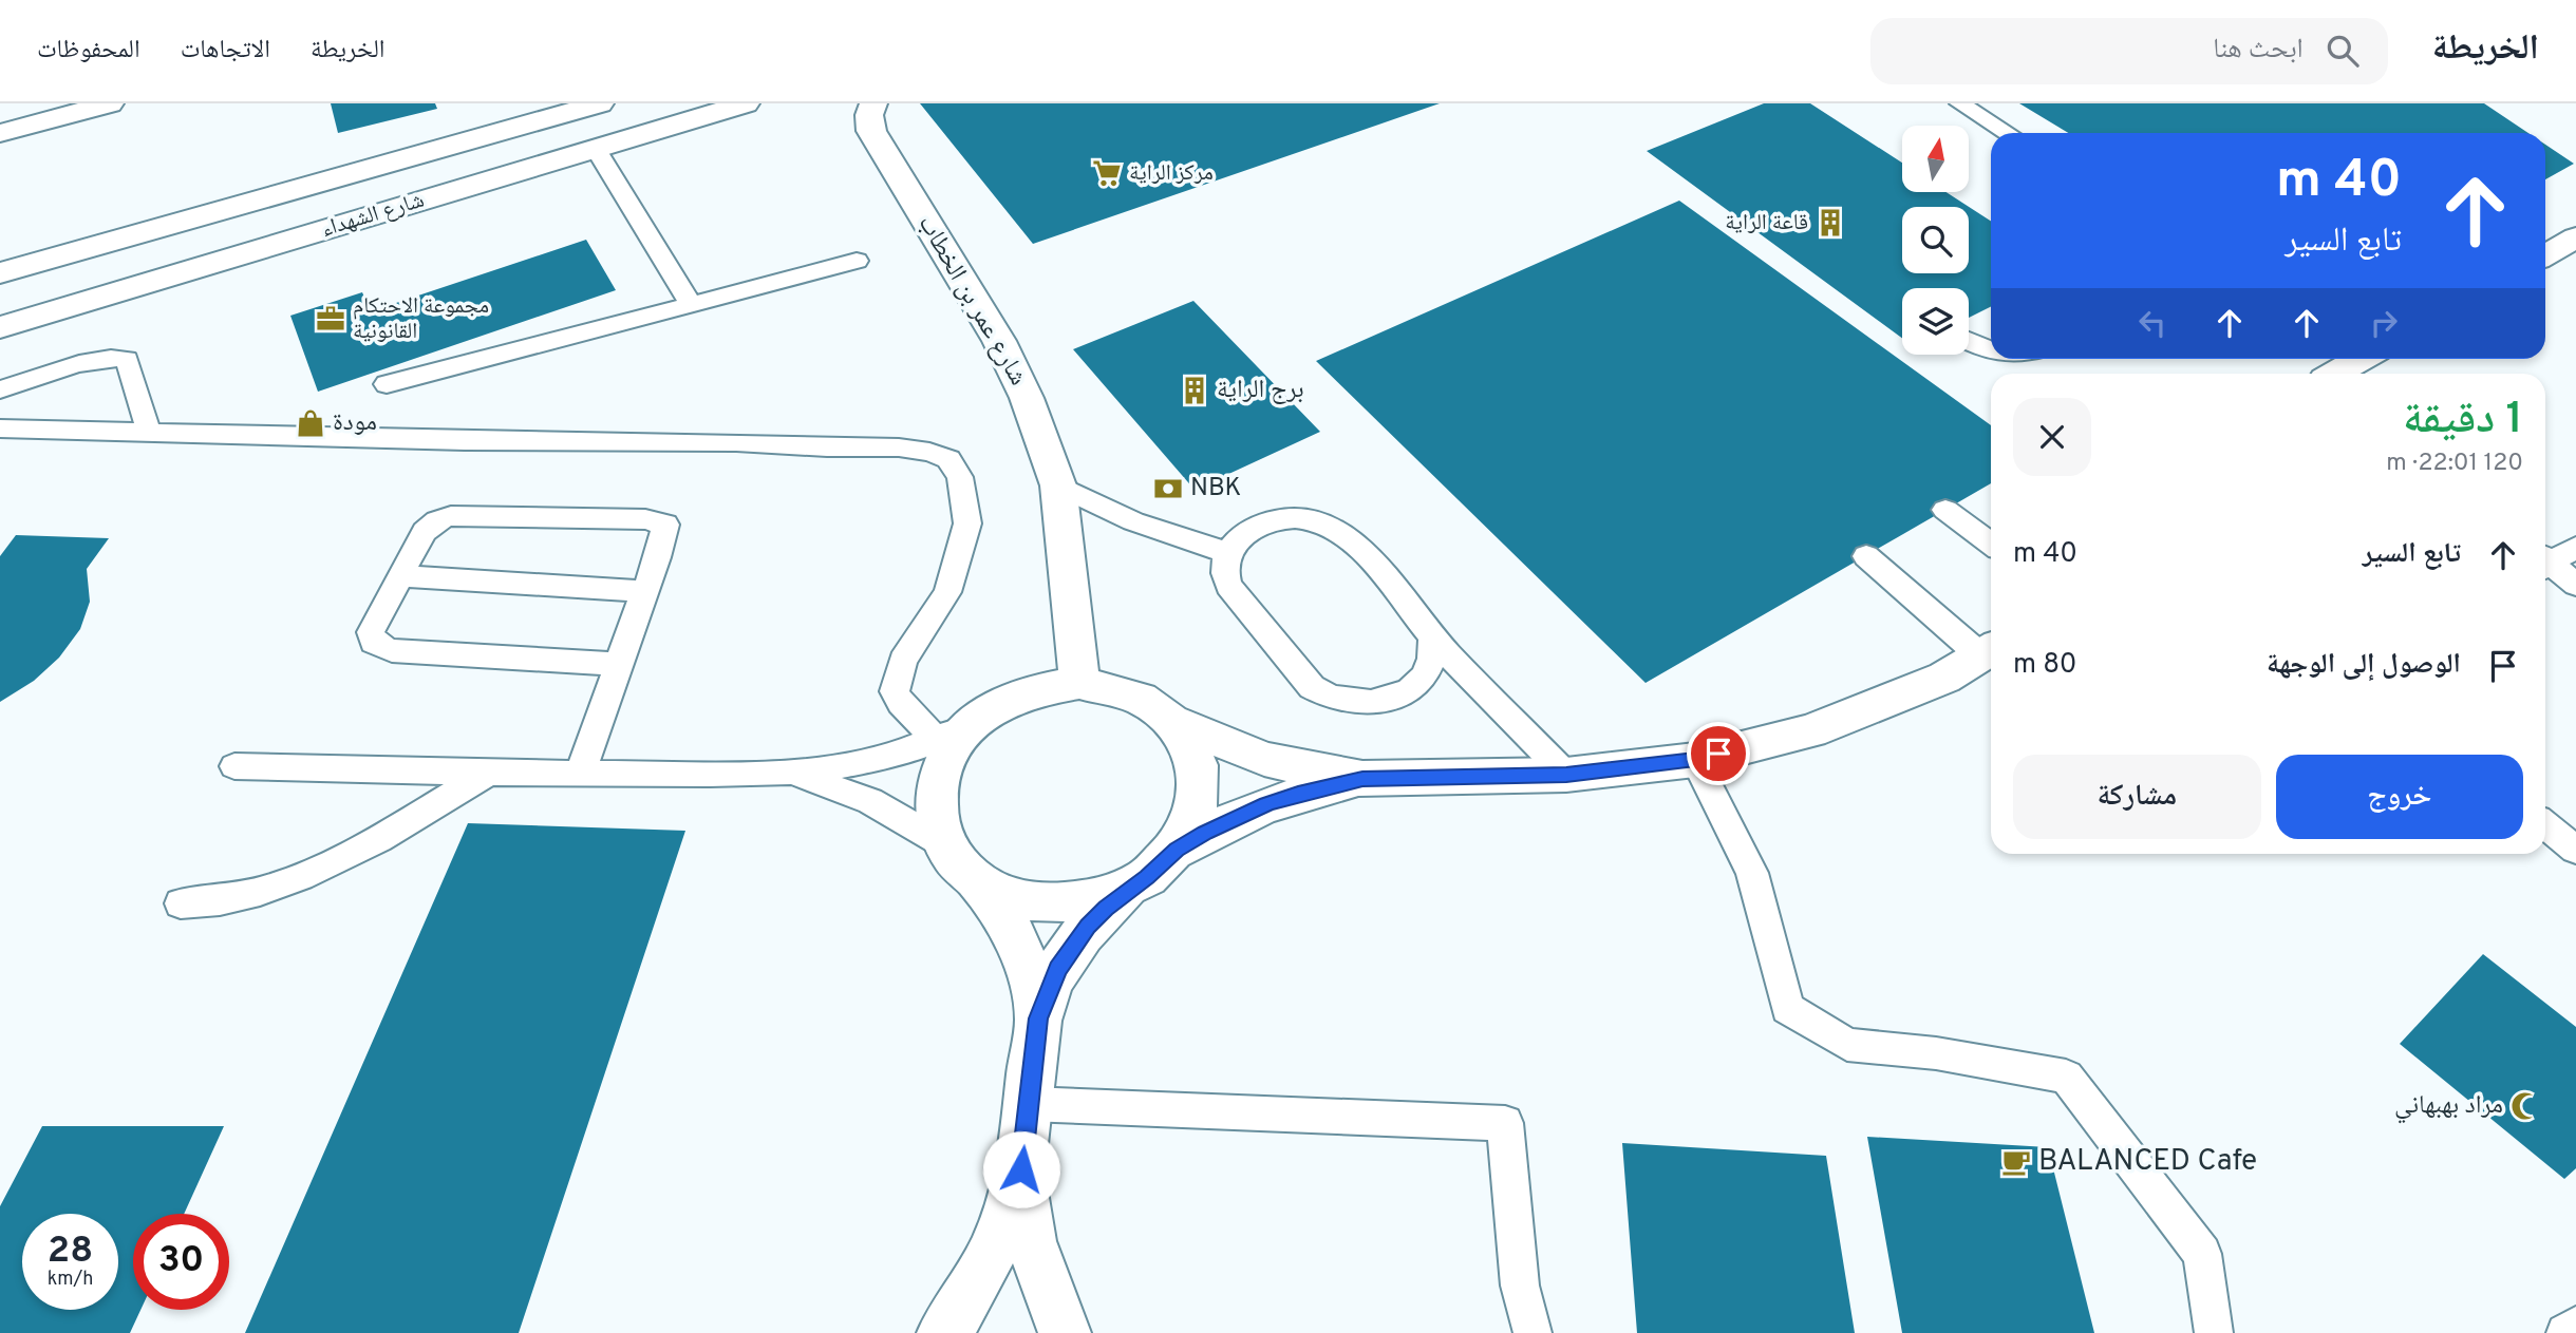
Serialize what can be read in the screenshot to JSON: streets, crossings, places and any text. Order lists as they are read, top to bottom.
{
  "streets": {
    "street": ["شارع الشهداء", "شارع عمر بن الخطاب"]
  },
  "places": {
    "supermarket": ["مركز الراية"],
    "building": ["قاعة الراية", "برج الراية"],
    "office": ["مجموعة الاحتكام القانونية"],
    "shop": ["مودة"],
    "bank": ["NBK"],
    "mosque": ["مراد بهبهاني"],
    "cafe": ["BALANCED Cafe"]
  },
  "north": "top",
  "page": {
    "header": "الخريطة",
    "search": "ابحث هنا",
    "nav": ["الخريطة", "الاتجاهات", "المحفوظات"],
    "turn": ["40 m", "تابع السير"],
    "heading": ["1 دقيقة", "120 m · 22:01"],
    "list": [
      {
        "name": "تابع السير",
        "value": "40 m"
      },
      {
        "name": "الوصول إلى الوجهة",
        "value": "80 m"
      }
    ],
    "buttons": ["خروج", "مشاركة"],
    "speed": "28 km/h",
    "limit": "30"
  }
}
